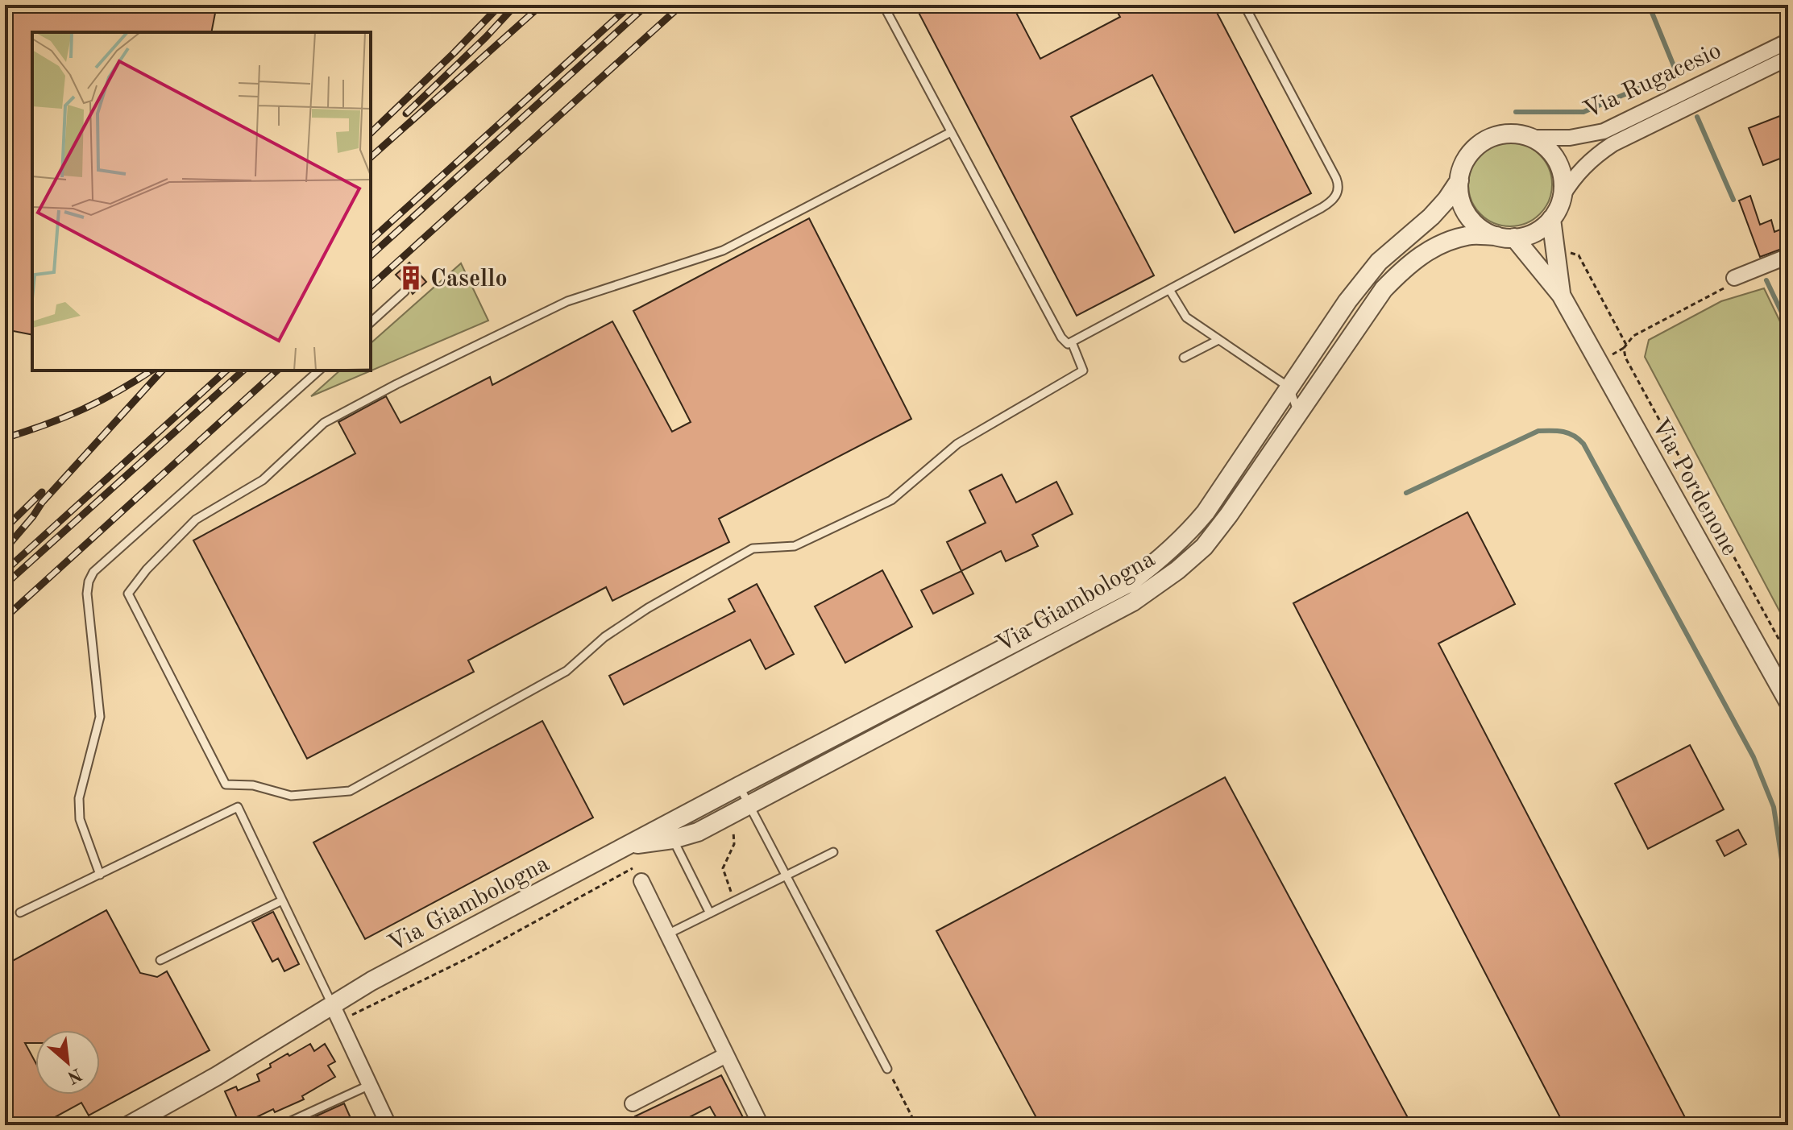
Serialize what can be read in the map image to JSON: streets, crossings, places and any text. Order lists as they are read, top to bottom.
{
  "streets": {
    "street": ["Via Rugacesio", "Via Pordenone", "Via Giambologna"]
  },
  "crossings": [
    ["Via Rugacesio", "Via Pordenone"],
    ["Via Rugacesio", "Via Giambologna"],
    ["Via Pordenone", "Via Giambologna"]
  ],
  "places": {
    "building": ["Casello"]
  },
  "north": "bottom right"
}
